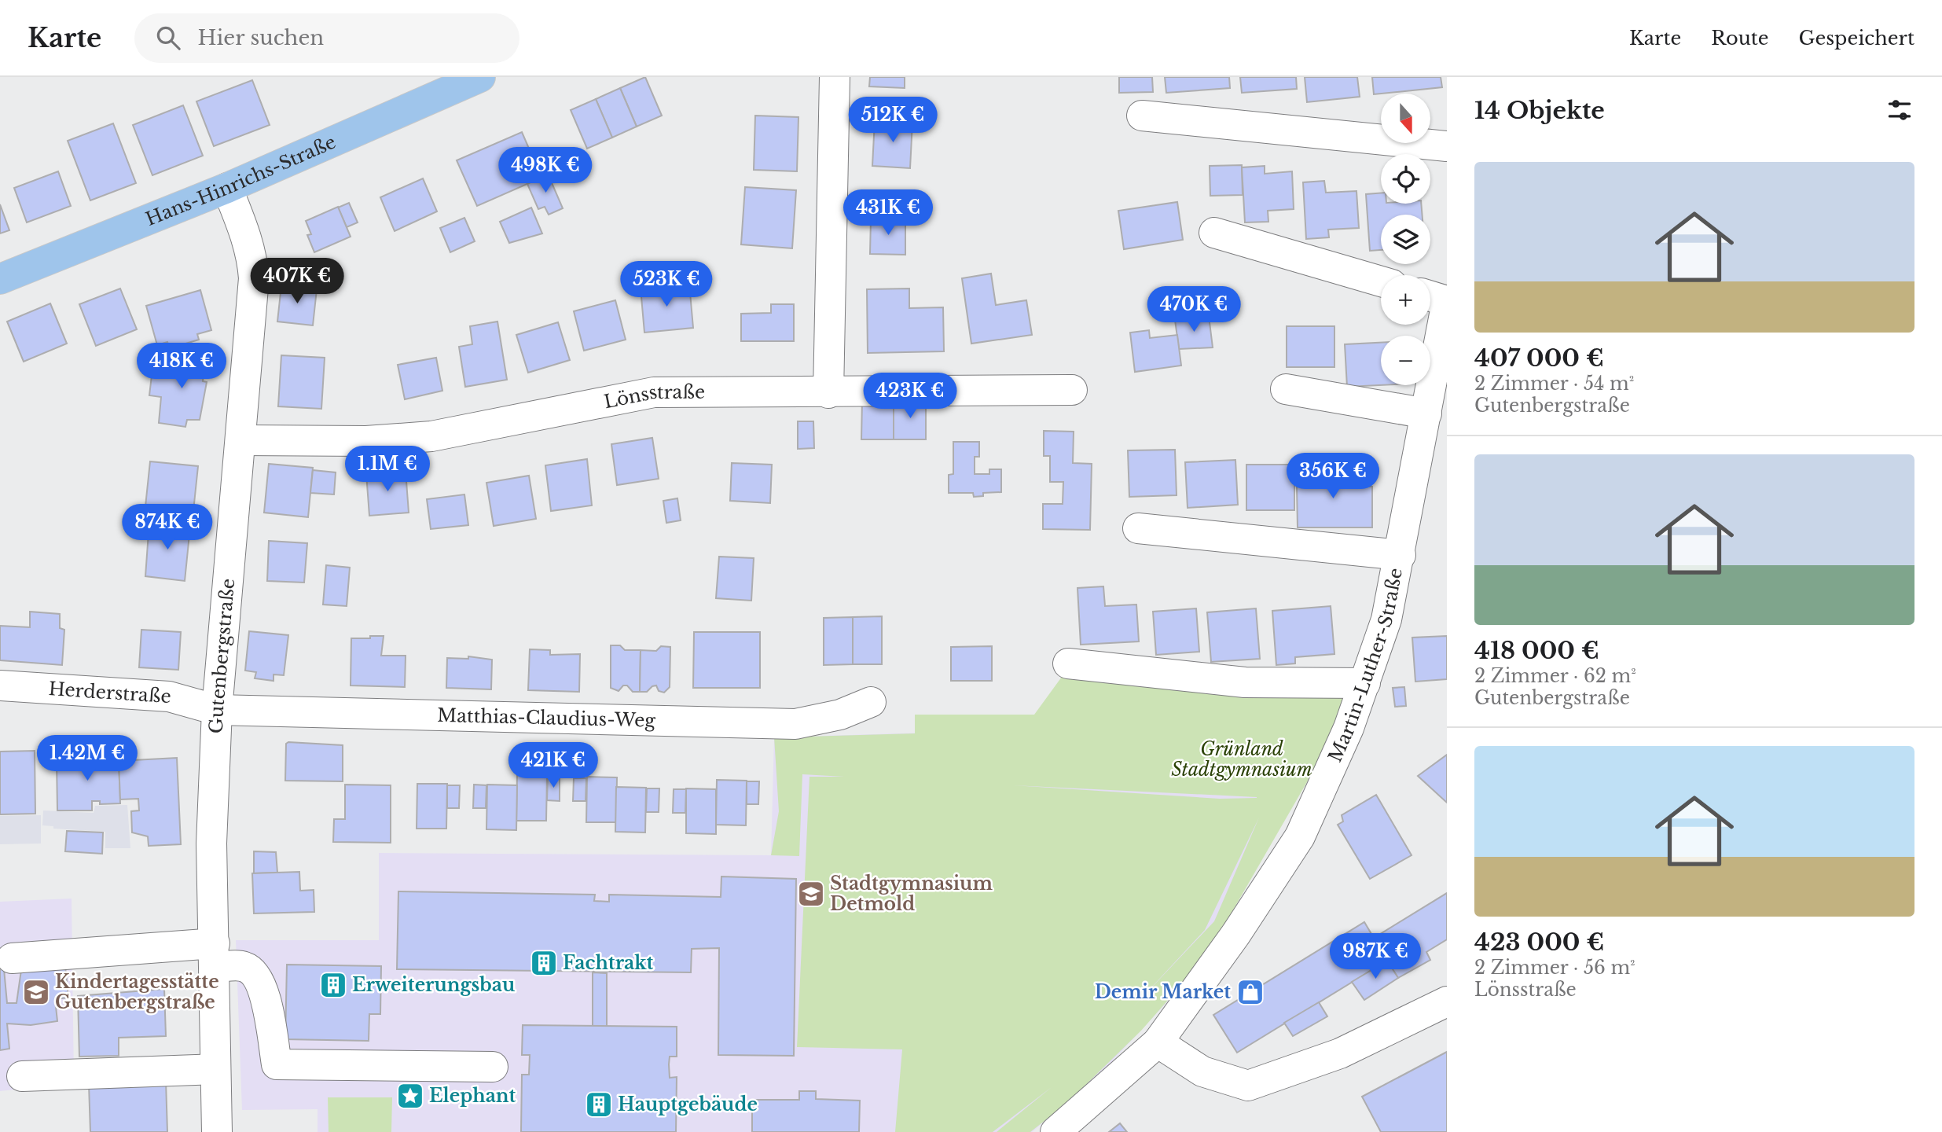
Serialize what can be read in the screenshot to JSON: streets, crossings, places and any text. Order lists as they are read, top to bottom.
{
  "streets": {
    "main road": ["Hans-Hinrichs-Straße"],
    "street": [
      "Lönsstraße",
      "Gutenbergstraße",
      "Martin-Luther-Straße",
      "Herderstraße",
      "Matthias-Claudius-Weg"
    ]
  },
  "crossings": [
    ["Hans-Hinrichs-Straße", "Gutenbergstraße"],
    ["Lönsstraße", "Gutenbergstraße"],
    ["Gutenbergstraße", "Herderstraße"],
    ["Gutenbergstraße", "Matthias-Claudius-Weg"],
    ["Herderstraße", "Matthias-Claudius-Weg"]
  ],
  "parks": ["Grünland Stadtgymnasium"],
  "places": {
    "school or university": ["Stadtgymnasium Detmold", "Kindertagesstätte Gutenbergstraße"],
    "building": ["Fachtrakt", "Erweiterungsbau", "Hauptgebäude"],
    "shop": ["Demir Market"],
    "place": ["Elephant"]
  },
  "north": "bottom",
  "page": {
    "header": "Karte",
    "search": "Hier suchen",
    "nav": ["Karte", "Route", "Gespeichert"],
    "heading": "14 Objekte",
    "map_buttons": ["+", "−"],
    "price": [
      "512K €",
      "498K €",
      "431K €",
      "407K €",
      "523K €",
      "470K €",
      "418K €",
      "423K €",
      "1.1M €",
      "356K €",
      "874K €",
      "1.42M €",
      "421K €",
      "987K €"
    ],
    "list": [
      {
        "name": "407 000 €",
        "note": "2 Zimmer · 54 m² · Gutenbergstraße"
      },
      {
        "name": "418 000 €",
        "note": "2 Zimmer · 62 m² · Gutenbergstraße"
      },
      {
        "name": "423 000 €",
        "note": "2 Zimmer · 56 m² · Lönsstraße"
      }
    ]
  }
}
